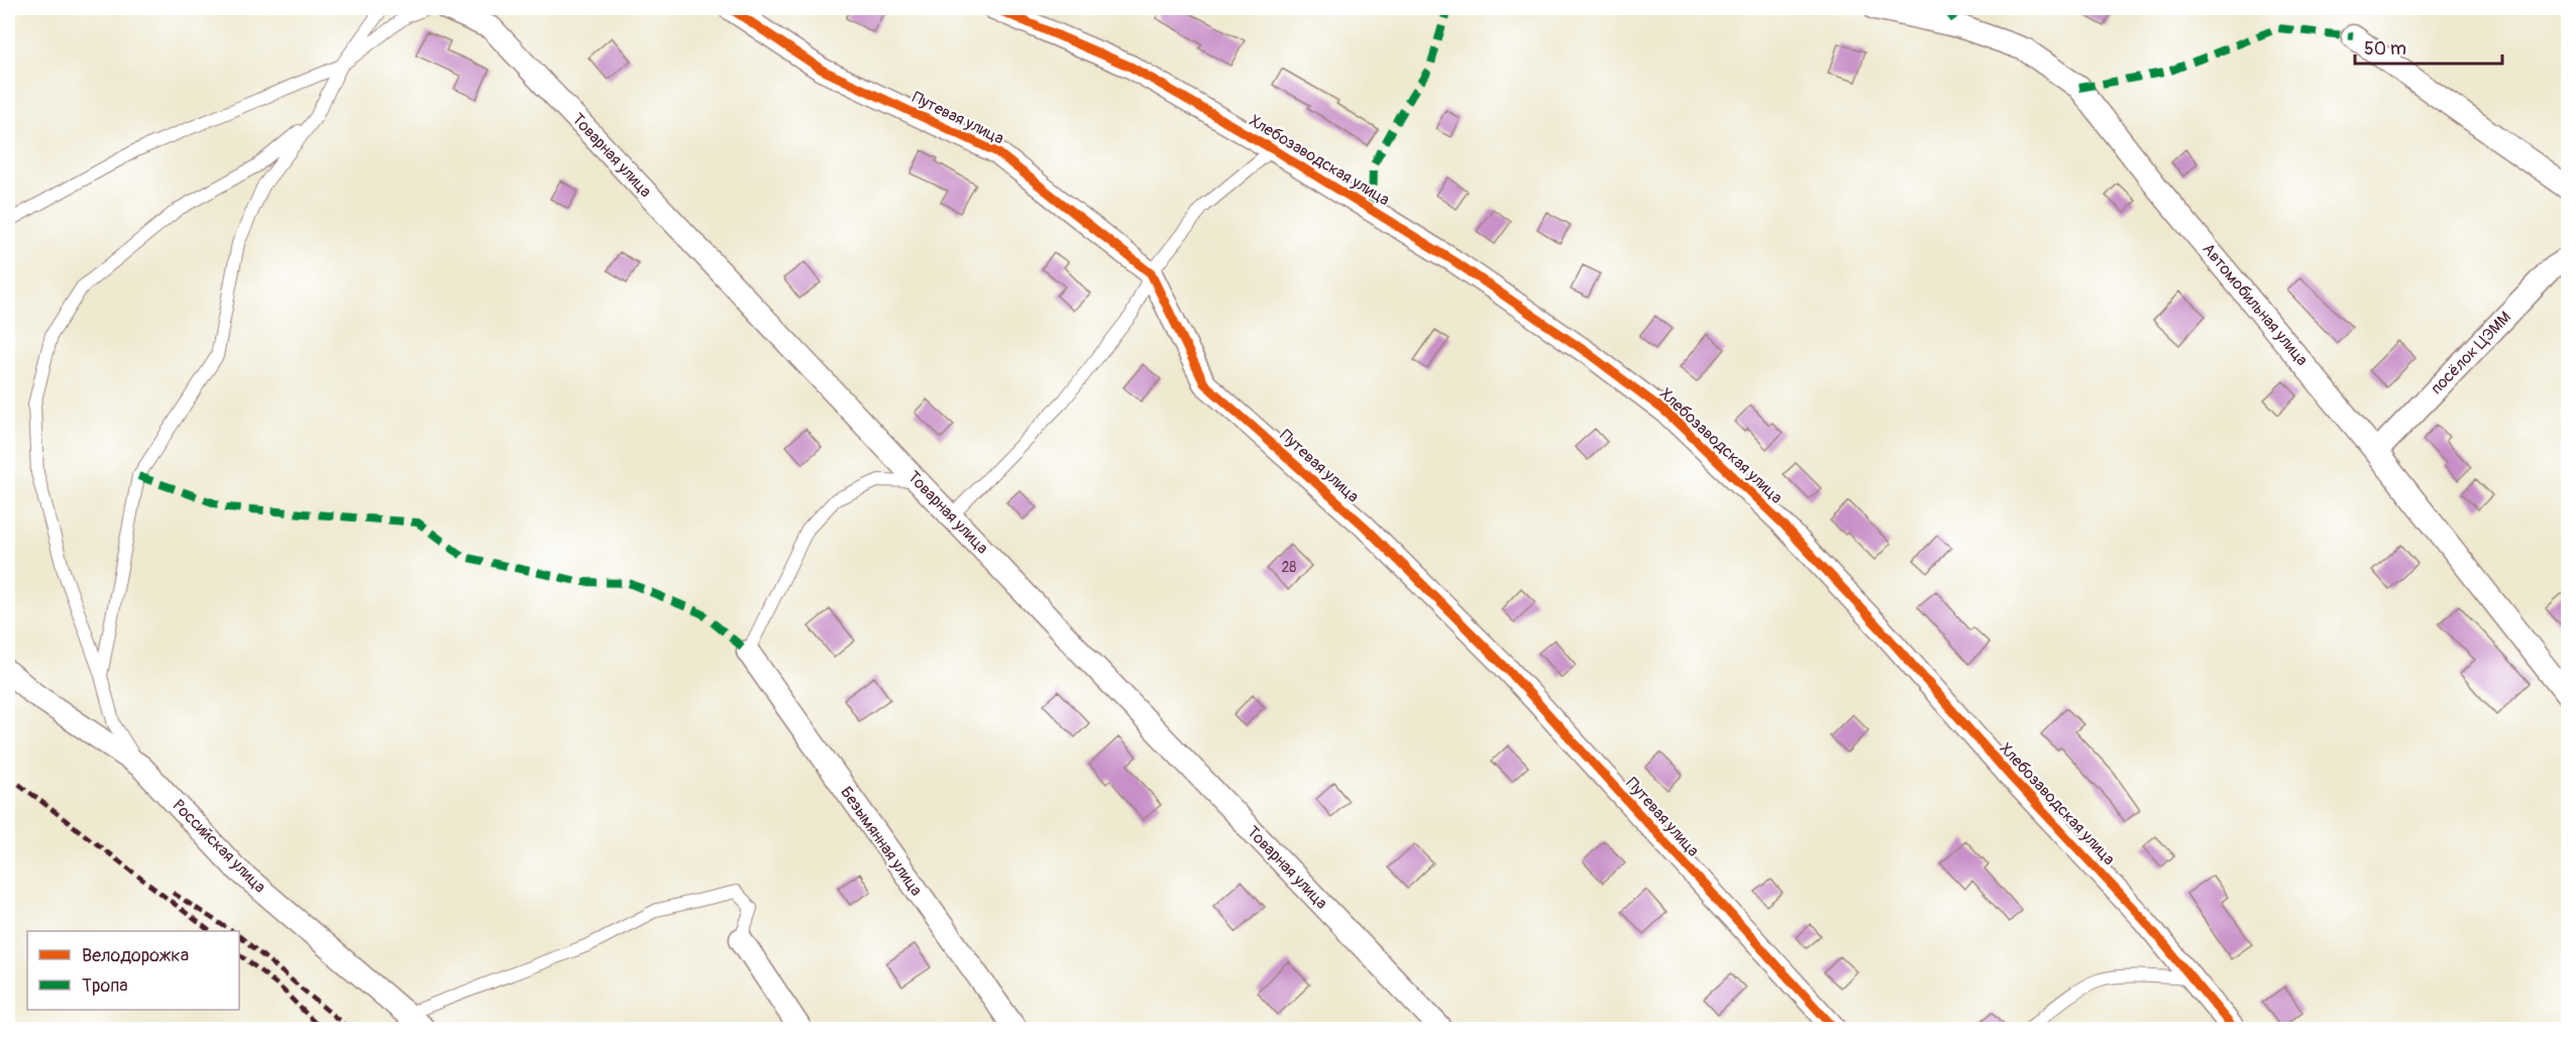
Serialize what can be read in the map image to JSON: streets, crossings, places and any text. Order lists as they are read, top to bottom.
{
  "streets": {
    "street": [
      "Путевая улица",
      "Товарная улица",
      "Хлебозаводская улица",
      "Автомобильная улица",
      "посёлок ЦЭММ",
      "Безымянная улица",
      "Российская улица"
    ]
  },
  "crossings": [
    ["Автомобильная улица", "посёлок ЦЭММ"]
  ],
  "house_numbers": ["28"],
  "legend": ["Велодорожка", "Тропа"],
  "scale_bar": "50 m"
}
